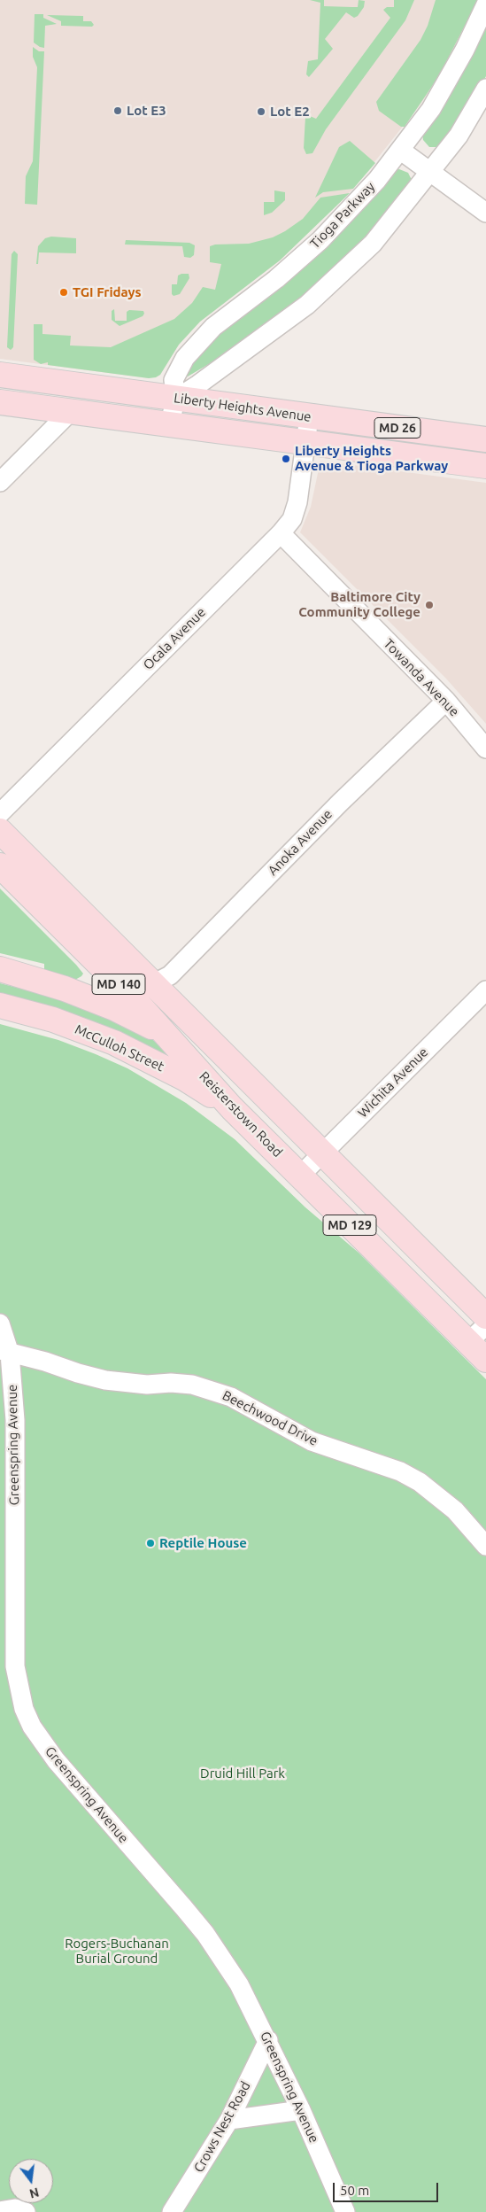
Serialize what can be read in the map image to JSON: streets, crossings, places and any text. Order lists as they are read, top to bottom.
{
  "streets": {
    "main road": [
      "Liberty Heights Avenue",
      "MD 26",
      "MD 140",
      "McCulloh Street",
      "Reisterstown Road",
      "MD 129"
    ],
    "street": [
      "Tioga Parkway",
      "Ocala Avenue",
      "Towanda Avenue",
      "Anoka Avenue",
      "Wichita Avenue",
      "Beechwood Drive",
      "Greenspring Avenue",
      "Crows Nest Road"
    ]
  },
  "crossings": [
    ["Tioga Parkway", "Liberty Heights Avenue"],
    ["Liberty Heights Avenue", "Ocala Avenue"],
    ["Ocala Avenue", "Towanda Avenue"],
    ["Towanda Avenue", "Anoka Avenue"],
    ["Anoka Avenue", "MD 140"],
    ["Anoka Avenue", "Reisterstown Road"],
    ["MD 140", "MD 129"],
    ["McCulloh Street", "Reisterstown Road"],
    ["Wichita Avenue", "Reisterstown Road"],
    ["Wichita Avenue", "MD 129"],
    ["Reisterstown Road", "MD 129"],
    ["Beechwood Drive", "Greenspring Avenue"],
    ["Greenspring Avenue", "Crows Nest Road"]
  ],
  "parks": ["Druid Hill Park", "Rogers-Buchanan Burial Ground"],
  "places": [
    "Lot E3",
    "Lot E2",
    "TGI Fridays",
    "Liberty Heights Avenue & Tioga Parkway",
    "Baltimore City Community College",
    "Reptile House"
  ],
  "scale_bar": "50 m",
  "north": "bottom"
}
